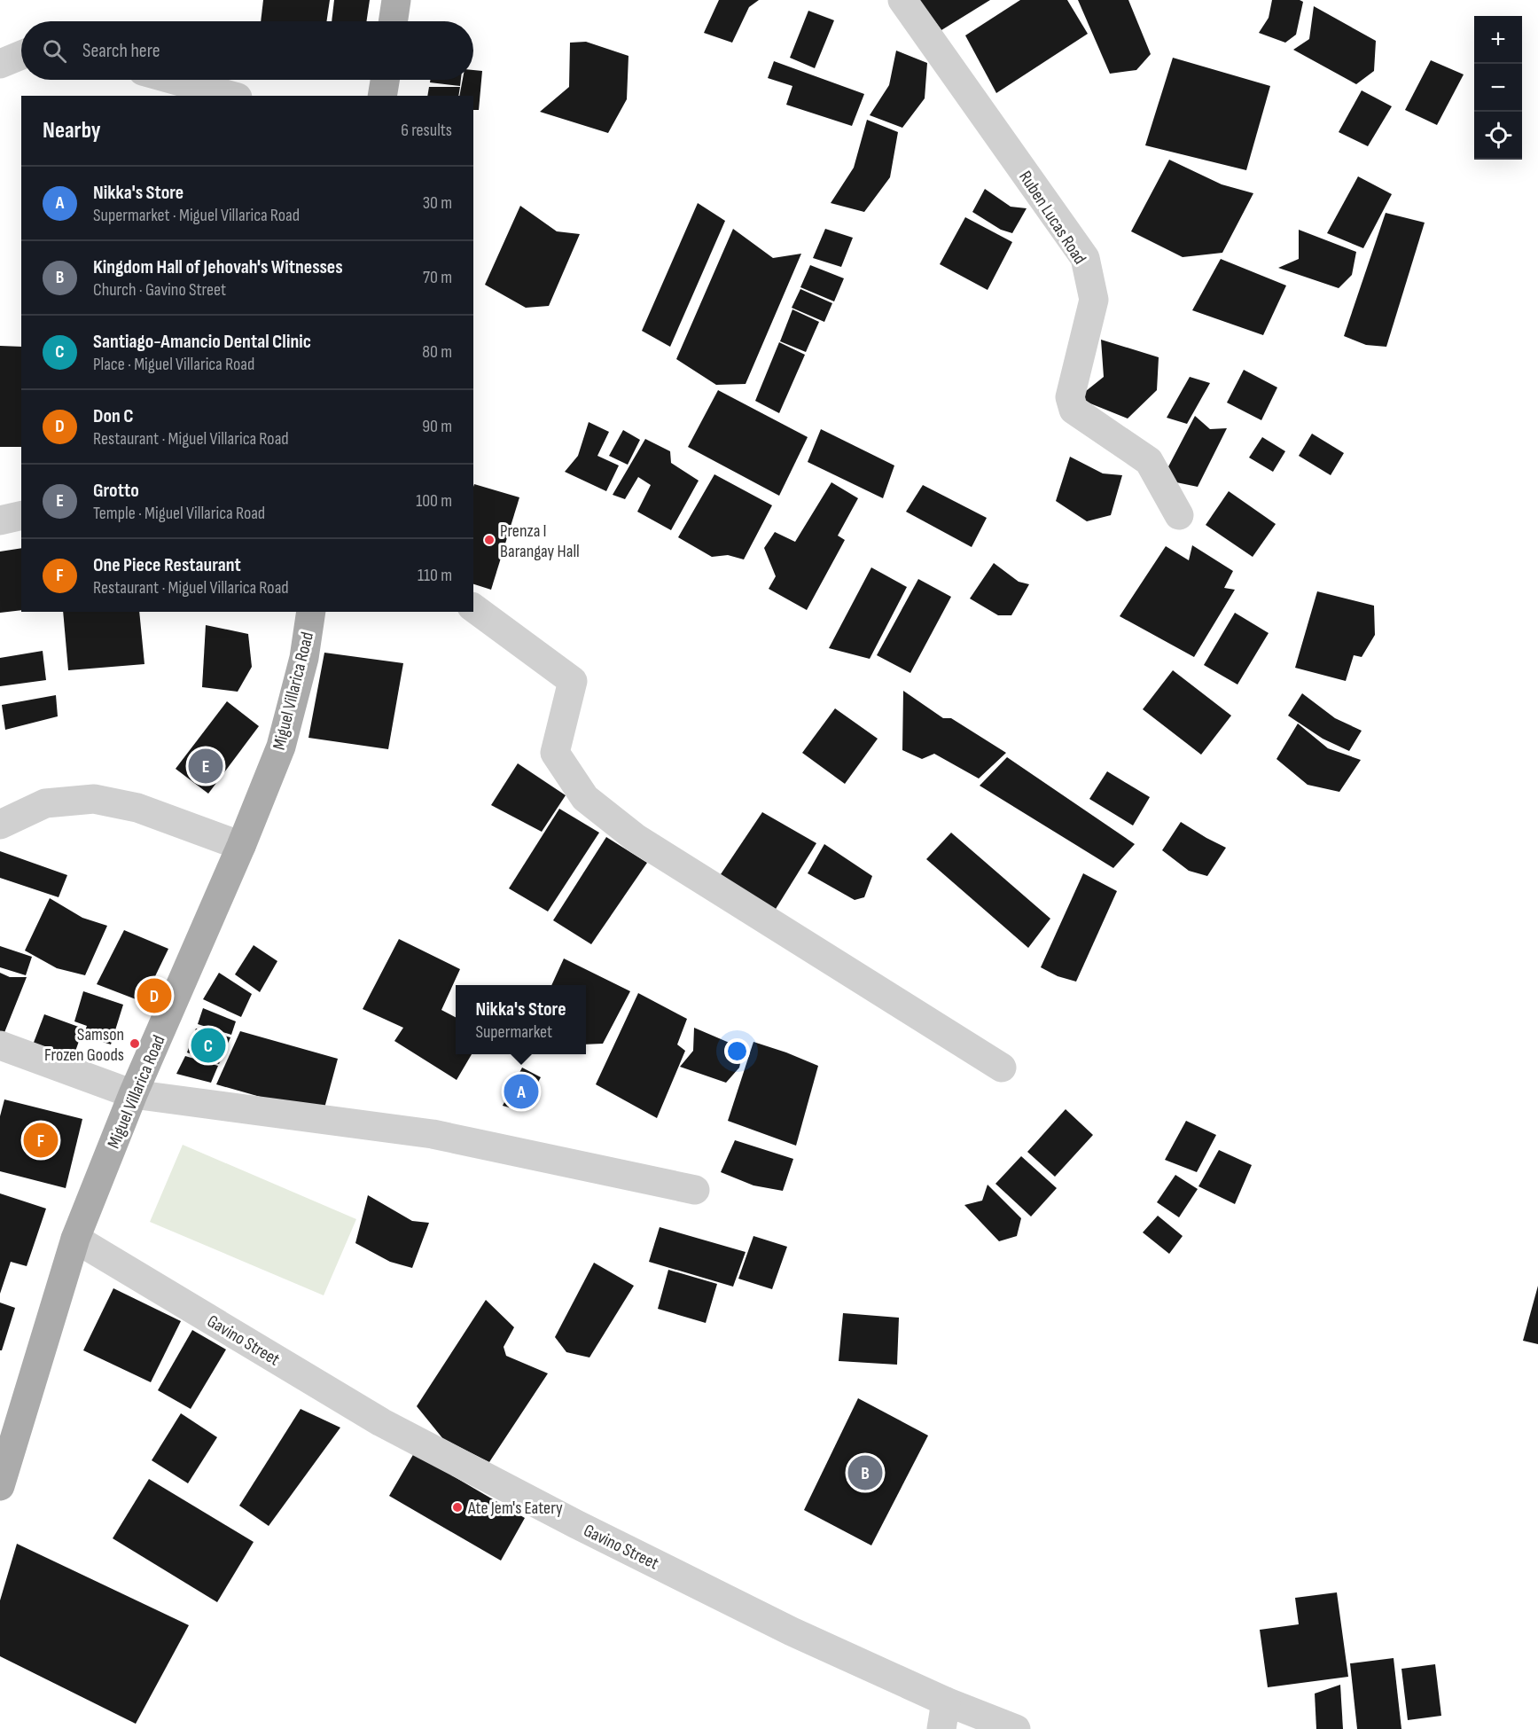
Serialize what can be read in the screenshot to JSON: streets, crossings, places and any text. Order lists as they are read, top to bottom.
{
  "streets": {
    "main road": ["Miguel Villarica Road"],
    "street": ["Ruben Lucas Road", "Gavino Street"]
  },
  "crossings": [
    ["Miguel Villarica Road", "Gavino Street"]
  ],
  "places": ["Prenza I Barangay Hall", "Samson Frozen Goods", "Ate Jem's Eatery"],
  "page": {
    "map_buttons": ["+", "−"],
    "search": "Search here",
    "heading": ["Nearby", "6 results"],
    "list": [
      {
        "mark": "A",
        "name": "Nikka's Store",
        "note": "Supermarket · Miguel Villarica Road",
        "value": "30 m"
      },
      {
        "mark": "B",
        "name": "Kingdom Hall of Jehovah's Witnesses",
        "note": "Church · Gavino Street",
        "value": "70 m"
      },
      {
        "mark": "C",
        "name": "Santiago-Amancio Dental Clinic",
        "note": "Place · Miguel Villarica Road",
        "value": "80 m"
      },
      {
        "mark": "D",
        "name": "Don C",
        "note": "Restaurant · Miguel Villarica Road",
        "value": "90 m"
      },
      {
        "mark": "E",
        "name": "Grotto",
        "note": "Temple · Miguel Villarica Road",
        "value": "100 m"
      },
      {
        "mark": "F",
        "name": "One Piece Restaurant",
        "note": "Restaurant · Miguel Villarica Road",
        "value": "110 m"
      }
    ],
    "pins": [
      "E",
      "D",
      "C",
      "A",
      "F",
      "B"
    ],
    "popup": ["Nikka's Store", "Supermarket"]
  }
}
